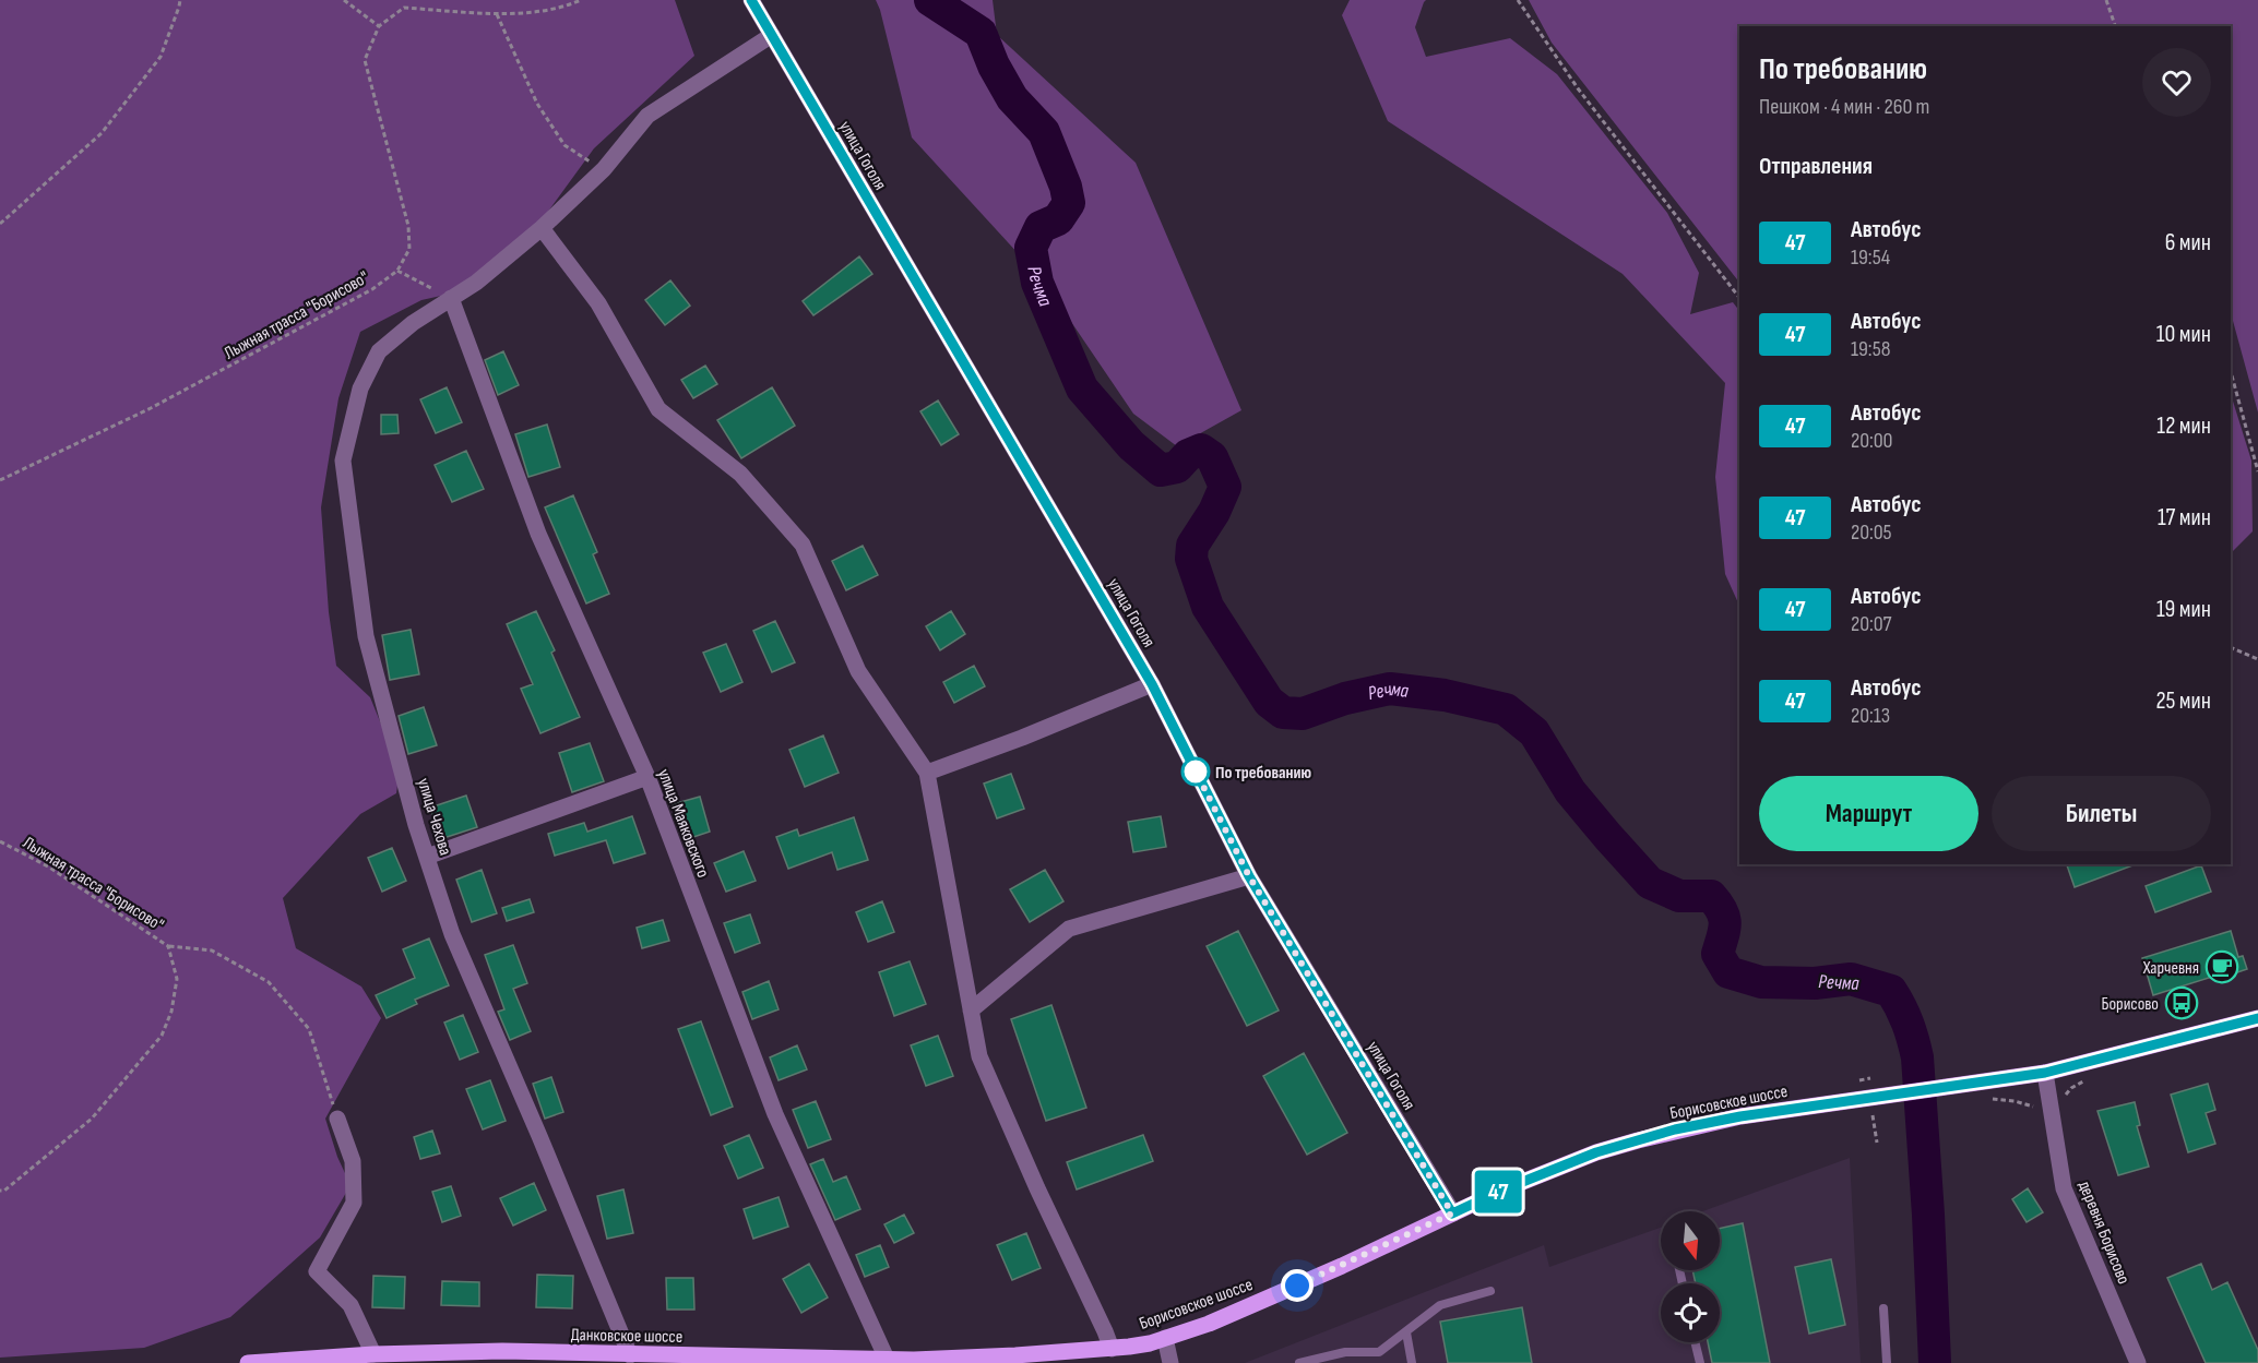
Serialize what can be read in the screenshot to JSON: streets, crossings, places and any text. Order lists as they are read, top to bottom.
{
  "streets": {
    "main road": ["Борисовское шоссе", "Данковское шоссе"],
    "street": [
      "улица Гоголя",
      "улица Чехова",
      "улица Маяковского",
      "деревня Борисово"
    ],
    "path": ["Лыжная трасса \"Борисово\""]
  },
  "crossings": [
    ["улица Гоголя", "улица Чехова"],
    ["улица Гоголя", "Борисовское шоссе"],
    ["улица Чехова", "улица Маяковского"],
    ["улица Чехова", "Данковское шоссе"],
    ["улица Маяковского", "Данковское шоссе"],
    ["Борисовское шоссе", "деревня Борисово"],
    ["Борисовское шоссе", "Данковское шоссе"]
  ],
  "water": ["Речма"],
  "places": {
    "other": ["По требованию"],
    "cafe": ["Харчевня"],
    "bus stop": ["Борисово"]
  },
  "lines": ["bus line 47"],
  "north": "bottom",
  "page": {
    "on_map": "47",
    "heading": [
      ["По требованию", "Пешком · 4 мин · 260 m"],
      "Отправления"
    ],
    "list": [
      {
        "mark": "47",
        "name": "Автобус",
        "note": "19:54",
        "value": "6 мин"
      },
      {
        "mark": "47",
        "name": "Автобус",
        "note": "19:58",
        "value": "10 мин"
      },
      {
        "mark": "47",
        "name": "Автобус",
        "note": "20:00",
        "value": "12 мин"
      },
      {
        "mark": "47",
        "name": "Автобус",
        "note": "20:05",
        "value": "17 мин"
      },
      {
        "mark": "47",
        "name": "Автобус",
        "note": "20:07",
        "value": "19 мин"
      },
      {
        "mark": "47",
        "name": "Автобус",
        "note": "20:13",
        "value": "25 мин"
      }
    ],
    "buttons": ["Маршрут", "Билеты"]
  }
}
